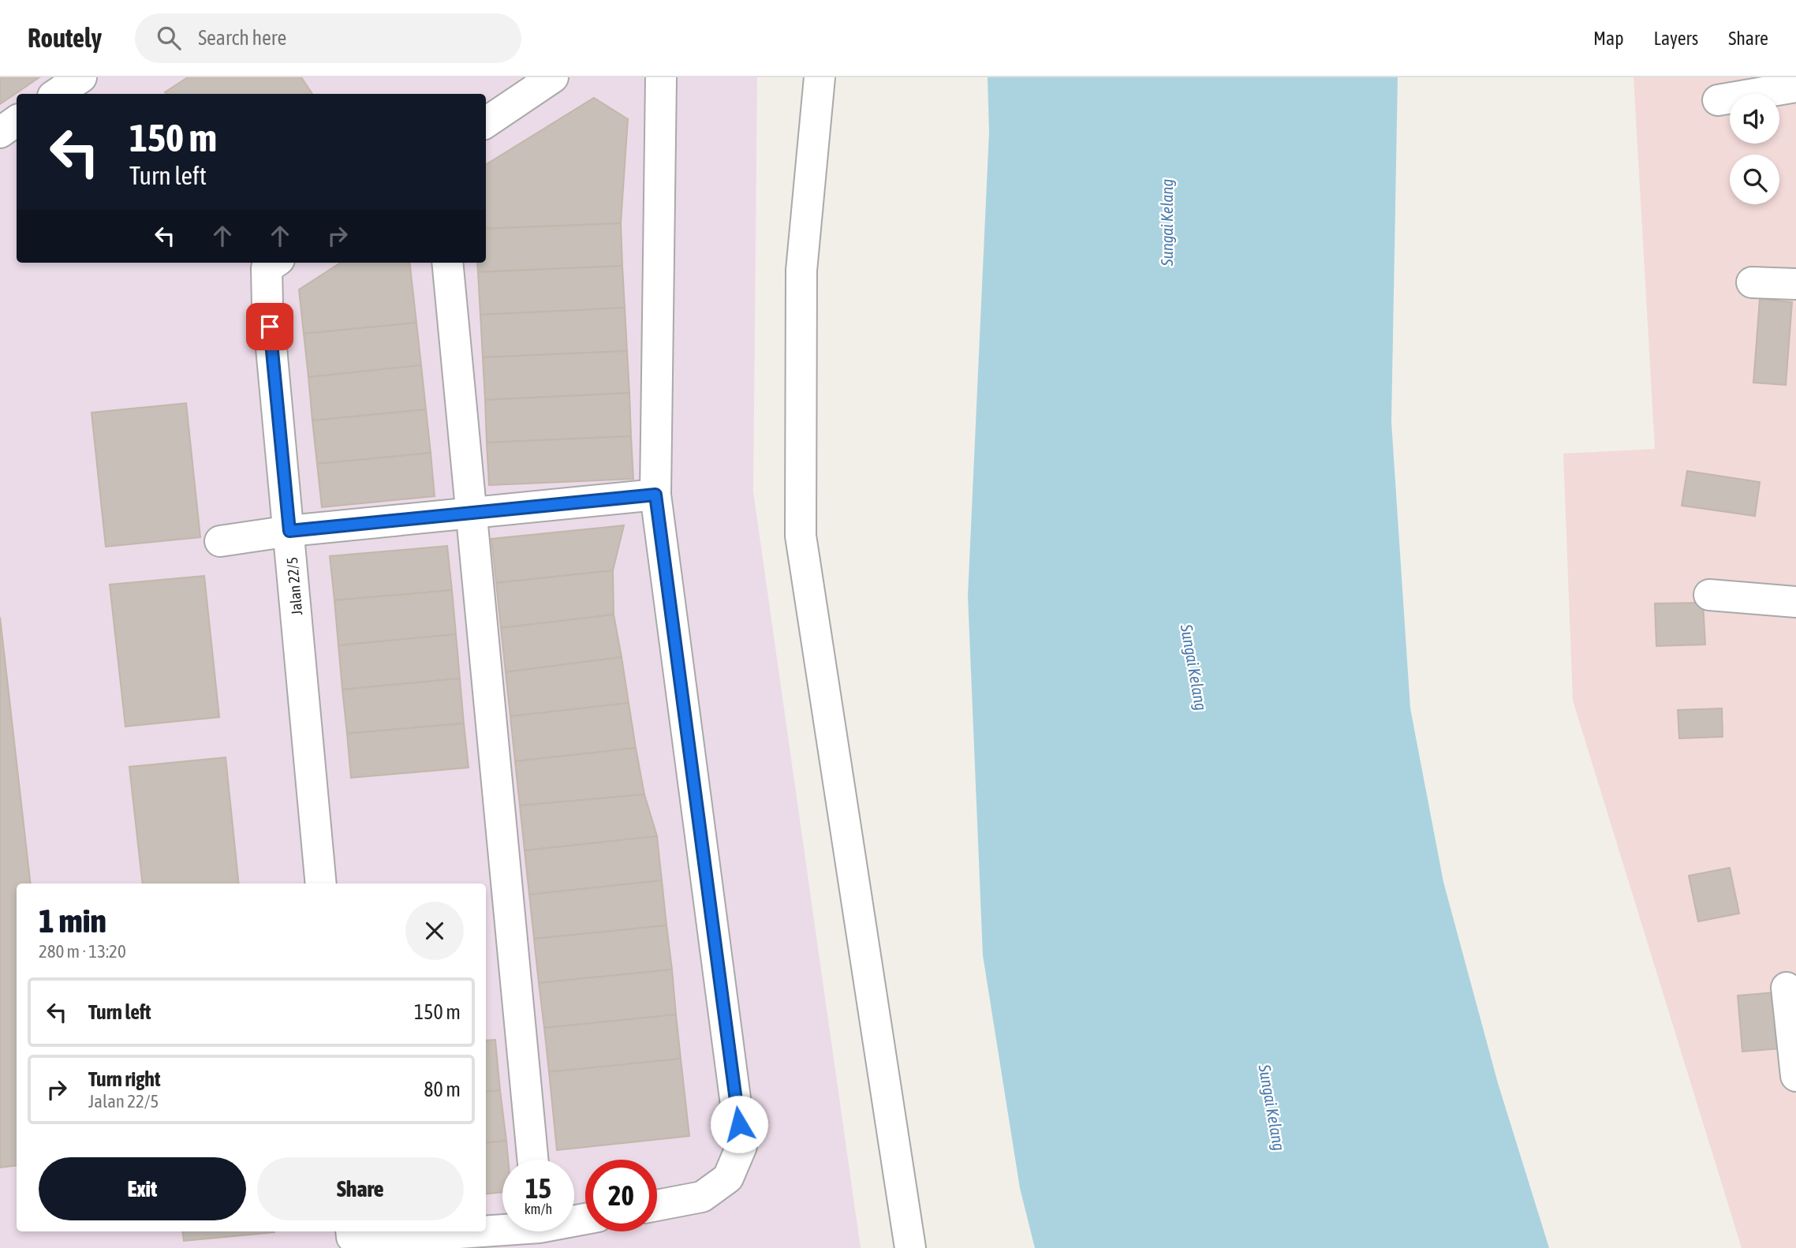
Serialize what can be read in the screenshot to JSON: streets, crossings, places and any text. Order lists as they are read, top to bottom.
{
  "streets": {
    "lane": ["Jalan 22/5"]
  },
  "water": ["Sungai Kelang"],
  "page": {
    "header": "Routely",
    "search": "Search here",
    "nav": ["Map", "Layers", "Share"],
    "turn": ["150 m", "Turn left"],
    "heading": ["1 min", "280 m · 13:20"],
    "list": [
      {
        "name": "Turn left",
        "value": "150 m"
      },
      {
        "name": "Turn right",
        "note": "Jalan 22/5",
        "value": "80 m"
      }
    ],
    "buttons": ["Exit", "Share"],
    "speed": "15 km/h",
    "limit": "20"
  }
}
